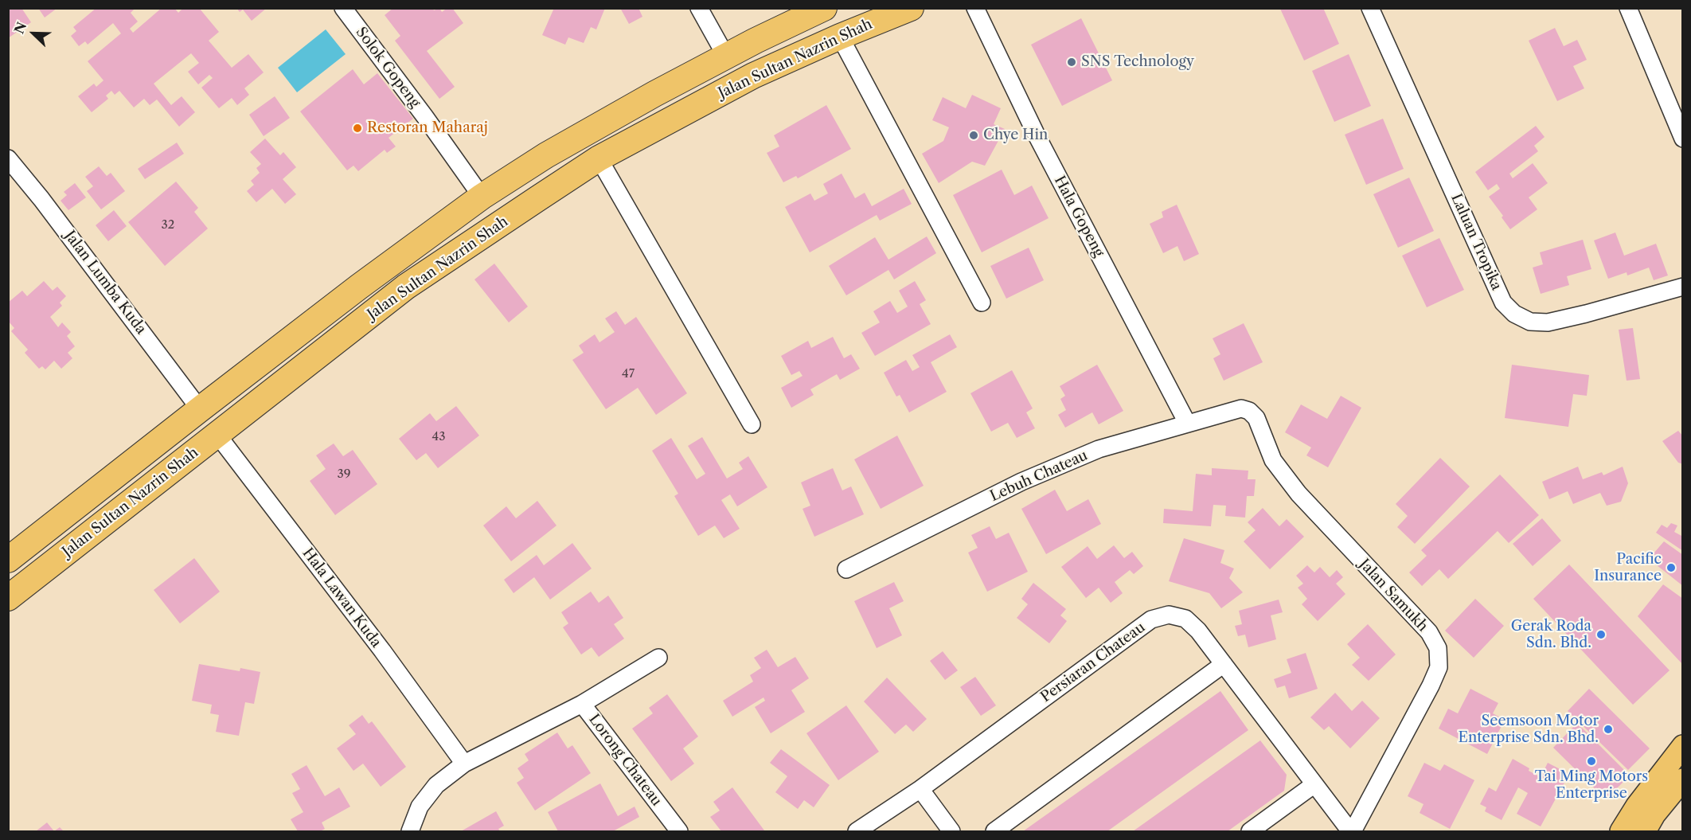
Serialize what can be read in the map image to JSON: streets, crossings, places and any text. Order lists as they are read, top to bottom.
{
  "streets": {
    "highway": ["Jalan Sultan Nazrin Shah"],
    "street": [
      "Solok Gopeng",
      "Hala Gopeng",
      "Laluan Tropika",
      "Jalan Lumba Kuda",
      "Lebuh Chateau",
      "Jalan Samukh",
      "Hala Lawan Kuda",
      "Persiaran Chateau",
      "Lorong Chateau"
    ]
  },
  "crossings": [
    ["Jalan Sultan Nazrin Shah", "Solok Gopeng"],
    ["Jalan Sultan Nazrin Shah", "Jalan Lumba Kuda"],
    ["Jalan Sultan Nazrin Shah", "Hala Lawan Kuda"],
    ["Hala Gopeng", "Lebuh Chateau"],
    ["Lebuh Chateau", "Jalan Samukh"],
    ["Jalan Samukh", "Persiaran Chateau"],
    ["Hala Lawan Kuda", "Lorong Chateau"]
  ],
  "places": [
    "SNS Technology",
    "Restoran Maharaj",
    "Chye Hin",
    "Pacific Insurance",
    "Gerak Roda Sdn. Bhd.",
    "Seemsoon Motor Enterprise Sdn. Bhd.",
    "Tai Ming Motors Enterprise"
  ],
  "house_numbers": [
    "32",
    "47",
    "43",
    "39"
  ],
  "north": "top left"
}
